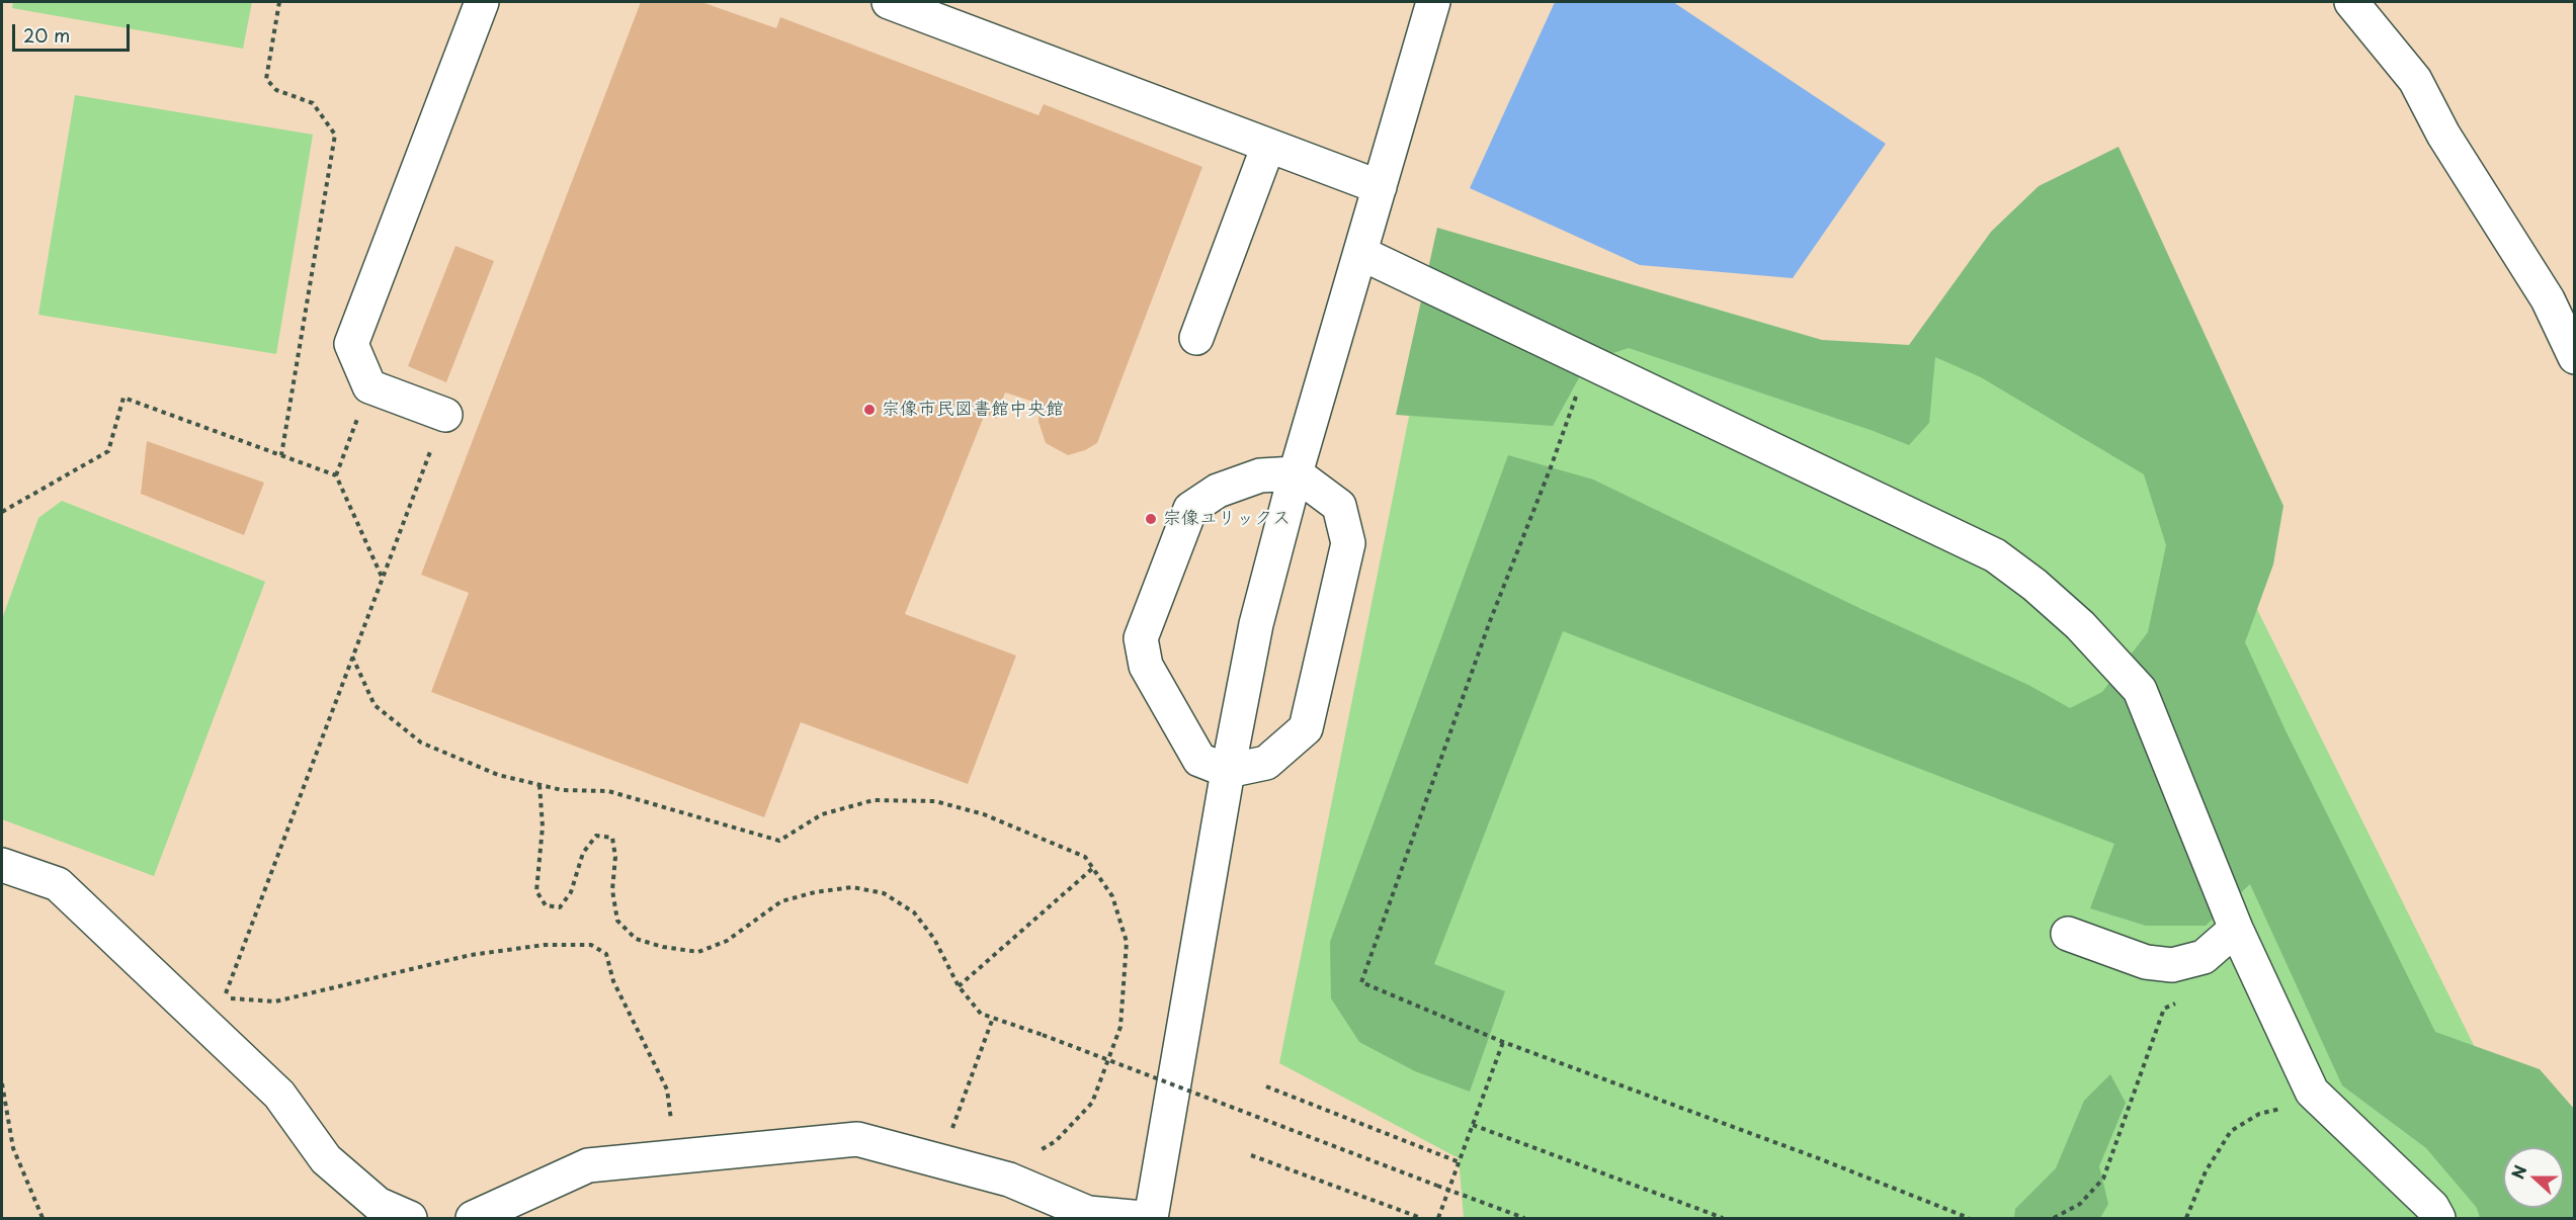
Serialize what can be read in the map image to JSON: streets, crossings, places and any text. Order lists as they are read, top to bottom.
{
  "places": ["宗像市民図書館中央館", "宗像ユリックス"],
  "scale_bar": "20 m",
  "north": "left"
}
